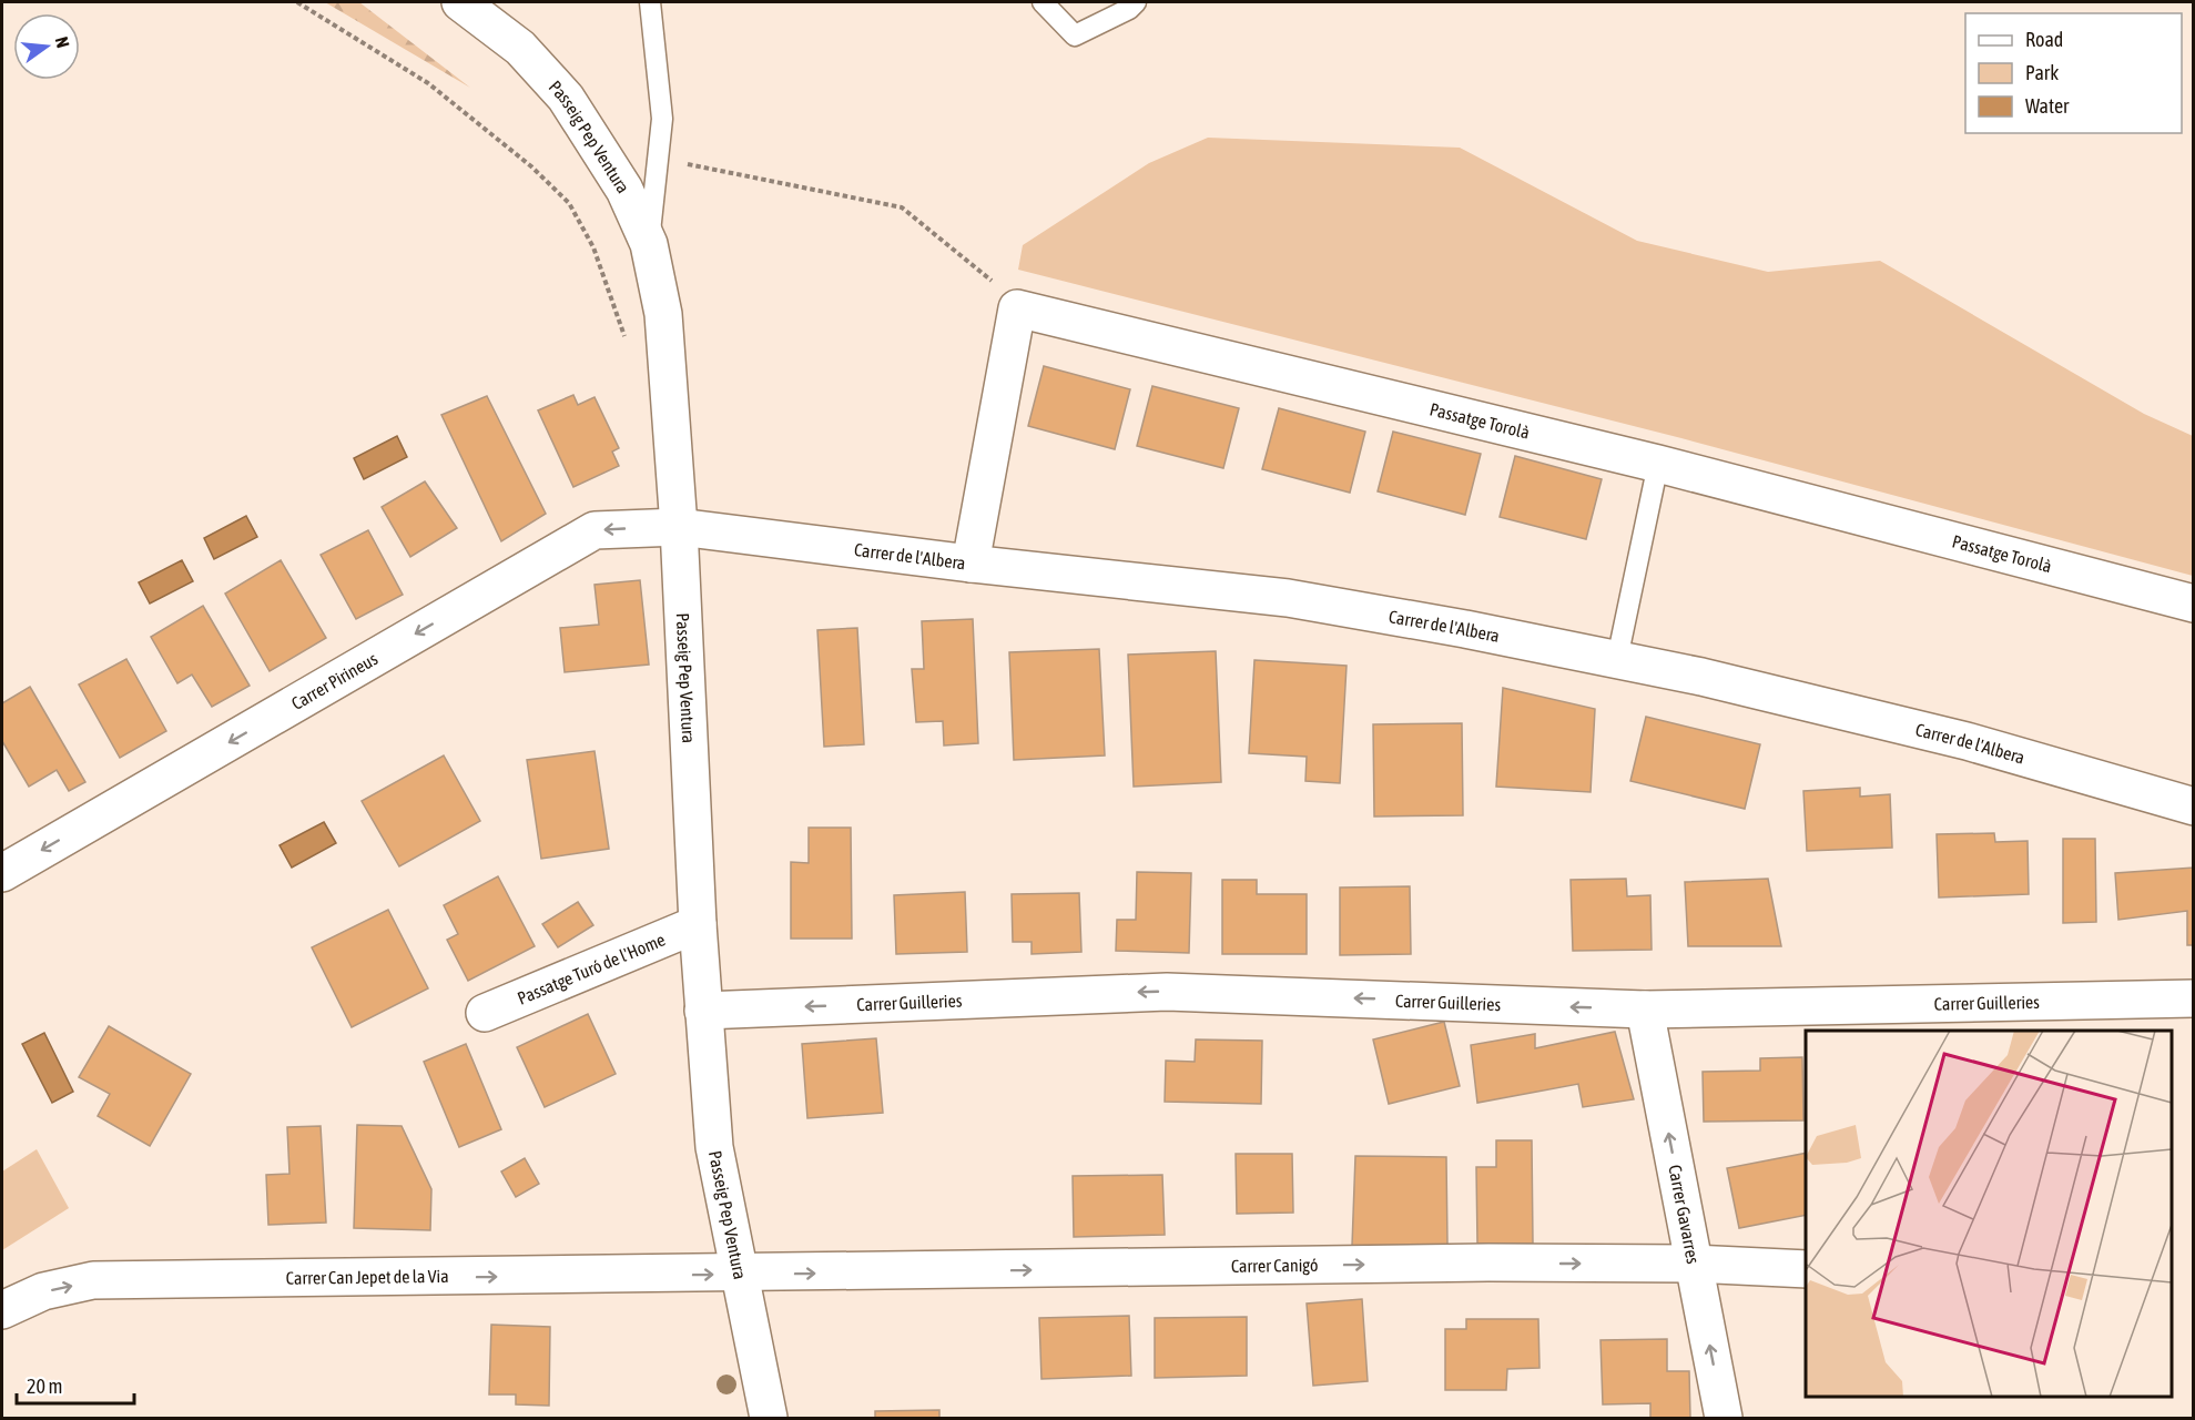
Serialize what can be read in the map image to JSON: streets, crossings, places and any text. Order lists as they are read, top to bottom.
{
  "streets": {
    "street": [
      "Passeig Pep Ventura",
      "Passatge Torolà",
      "Carrer de l'Albera",
      "Carrer Pirineus",
      "Passatge Turó de l'Home",
      "Carrer Guilleries",
      "Carrer Gavarres",
      "Carrer Canigó",
      "Carrer Can Jepet de la Via"
    ]
  },
  "crossings": [
    ["Passeig Pep Ventura", "Carrer de l'Albera"],
    ["Passeig Pep Ventura", "Carrer Pirineus"],
    ["Passeig Pep Ventura", "Passatge Turó de l'Home"],
    ["Passeig Pep Ventura", "Carrer Guilleries"],
    ["Passeig Pep Ventura", "Carrer Canigó"],
    ["Passeig Pep Ventura", "Carrer Can Jepet de la Via"],
    ["Passatge Torolà", "Carrer de l'Albera"],
    ["Carrer de l'Albera", "Carrer Pirineus"],
    ["Carrer Guilleries", "Carrer Gavarres"],
    ["Carrer Gavarres", "Carrer Canigó"],
    ["Carrer Canigó", "Carrer Can Jepet de la Via"]
  ],
  "one_way": [
    "Carrer Pirineus",
    "Carrer Guilleries",
    "Carrer Gavarres",
    "Carrer Canigó",
    "Carrer Can Jepet de la Via"
  ],
  "legend": ["Road", "Park", "Water"],
  "scale_bar": "20 m",
  "north": "right"
}
